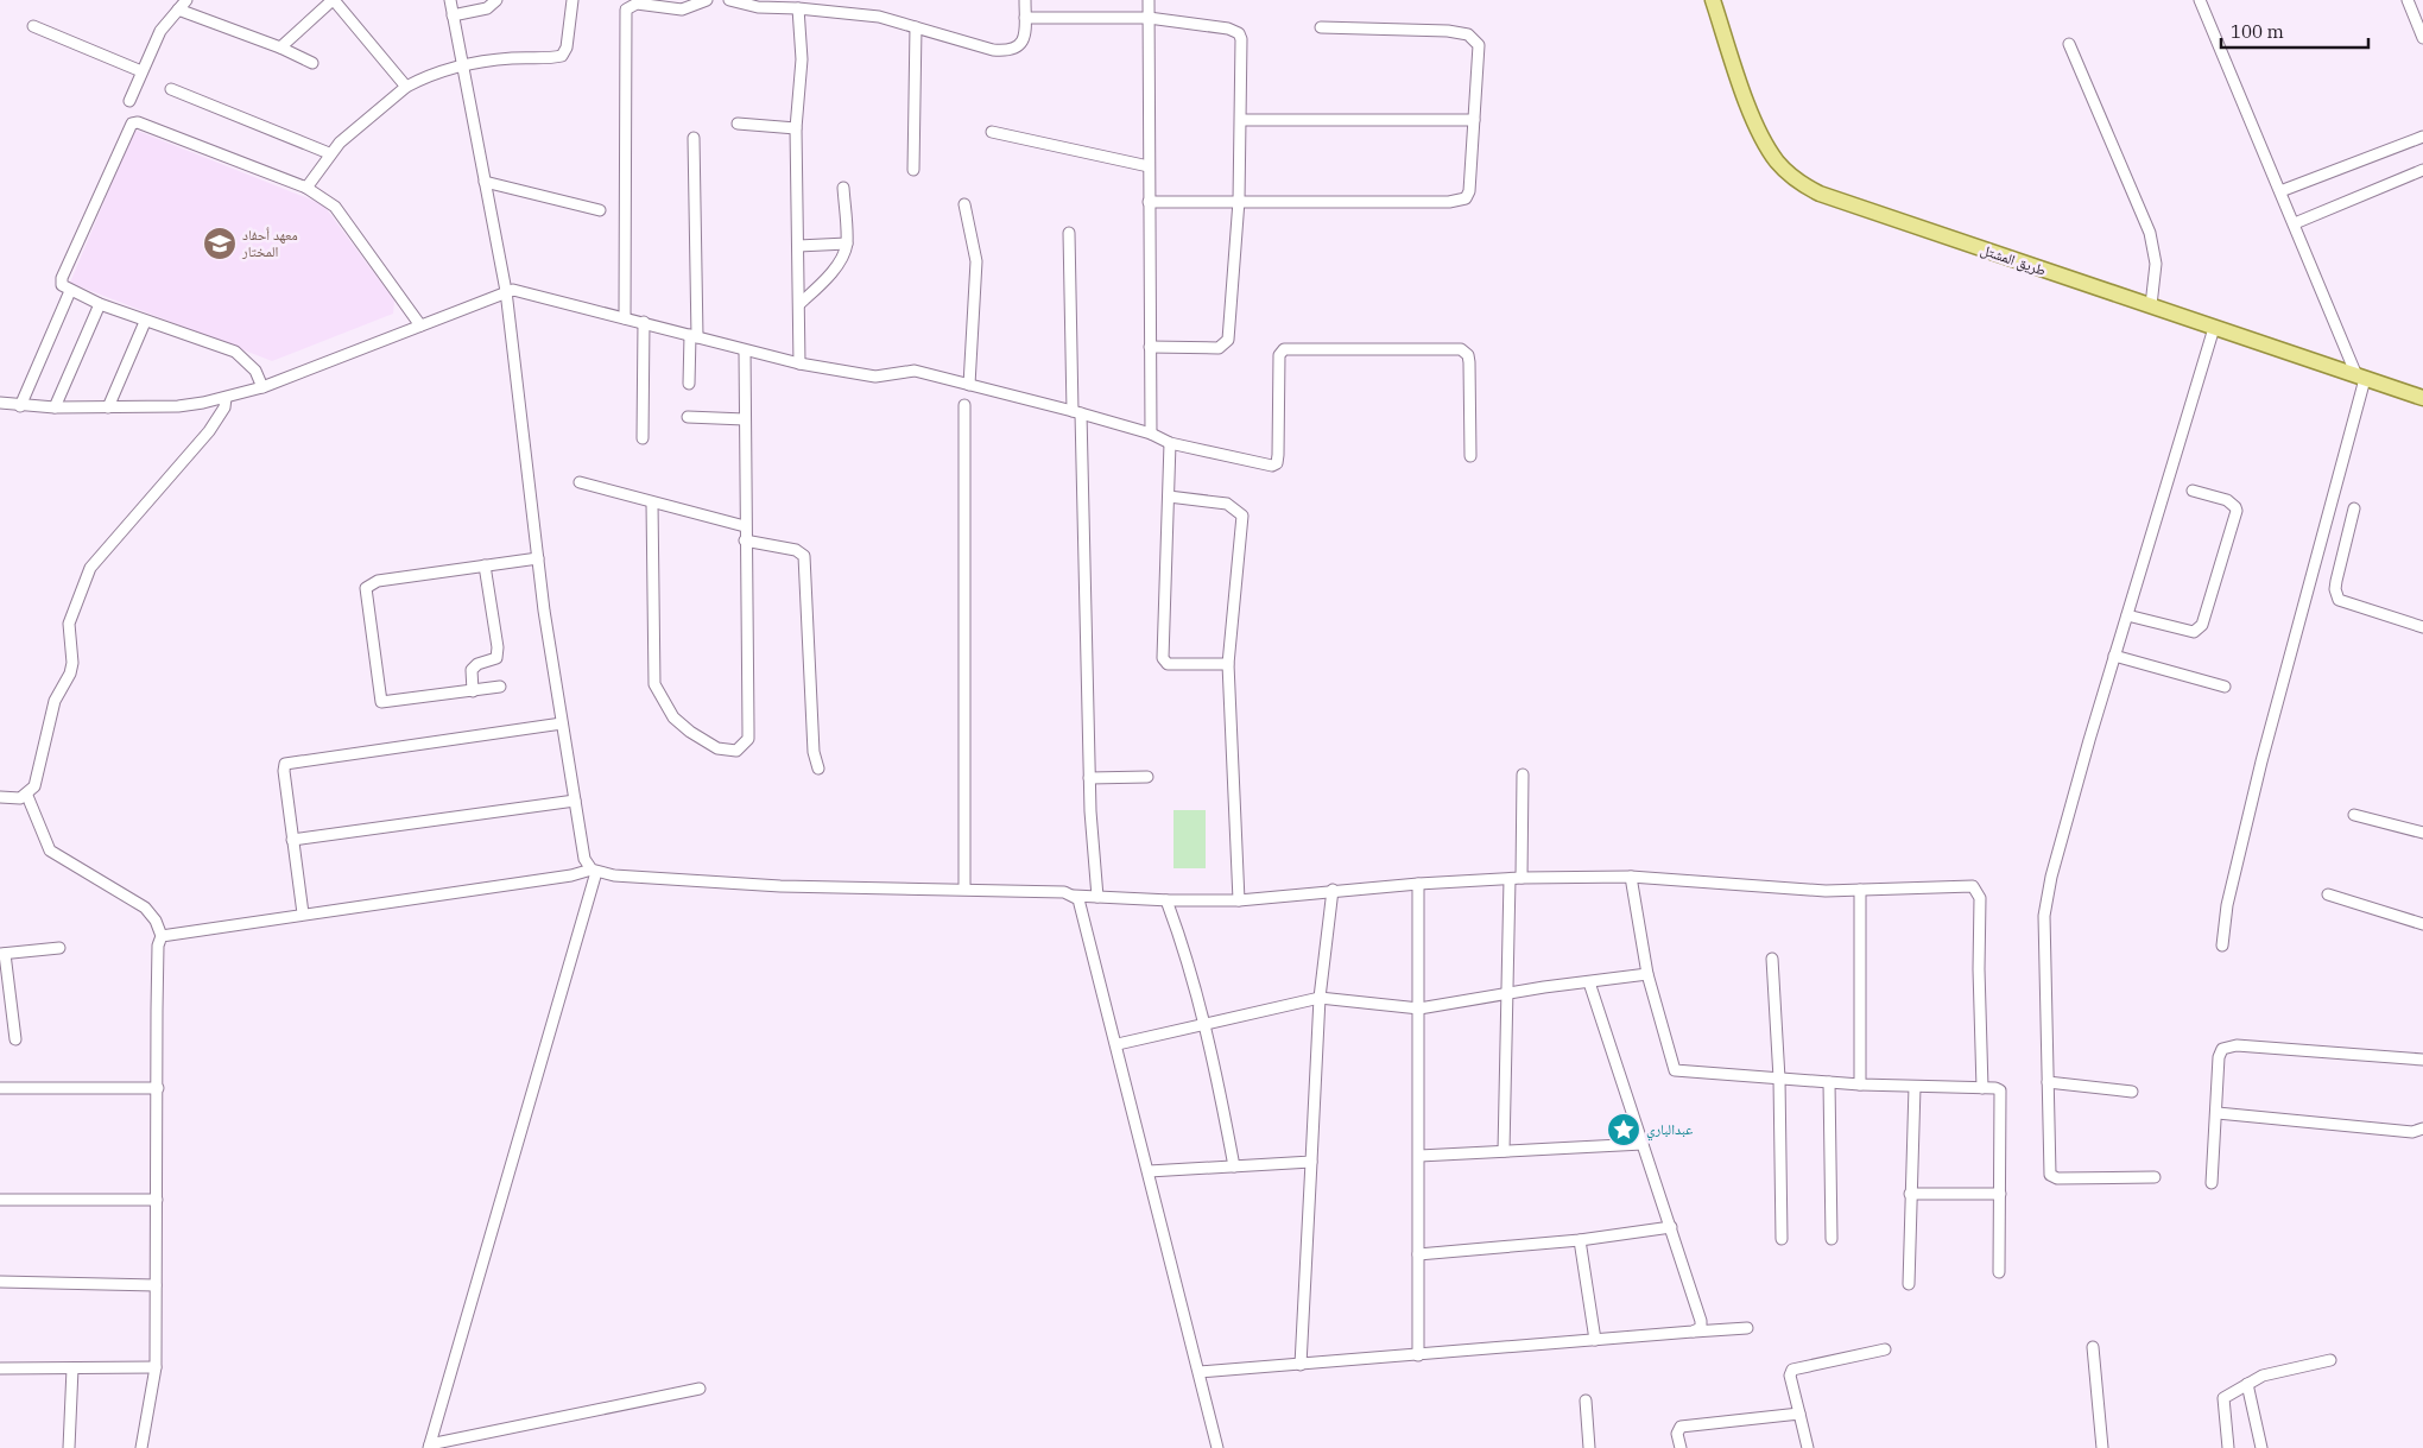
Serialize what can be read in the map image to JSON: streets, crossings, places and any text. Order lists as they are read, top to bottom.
{
  "streets": {
    "main road": ["طريق المشتل"]
  },
  "places": {
    "school or university": ["معهد أحفاد المختار"],
    "place": ["عبدالباري"]
  },
  "scale_bar": "100 m"
}
